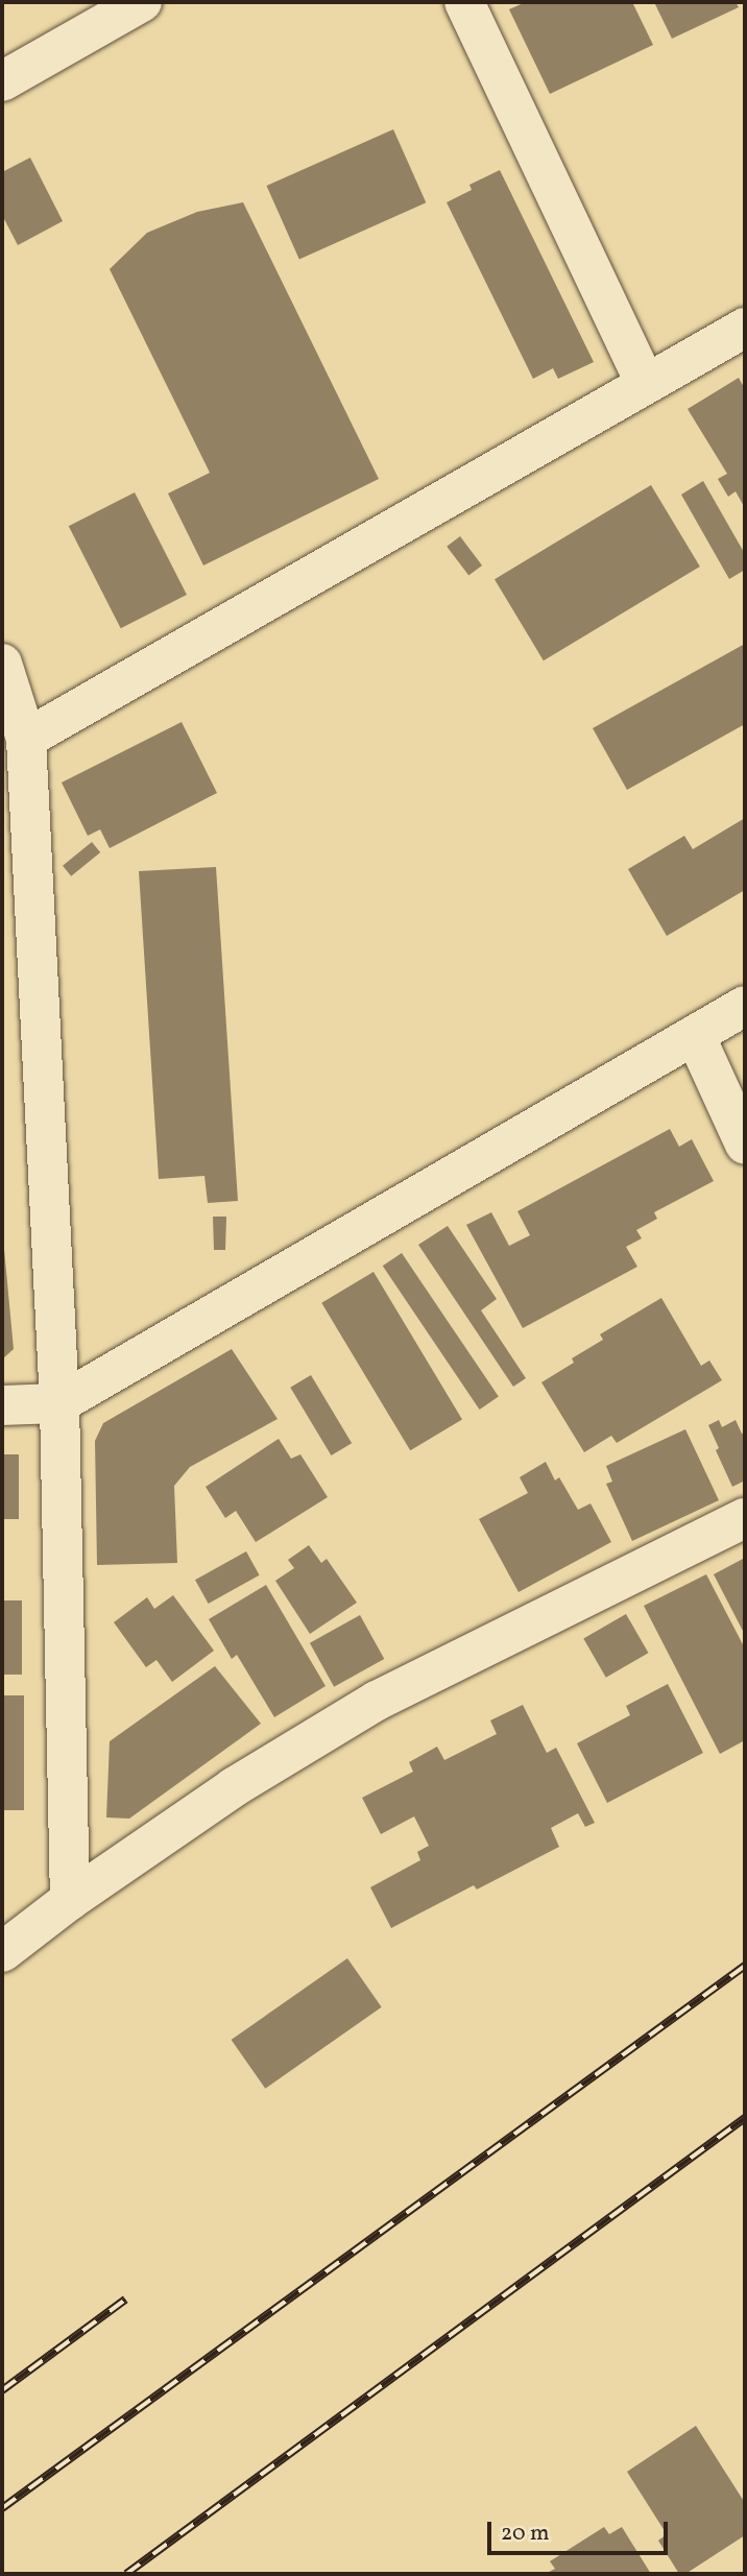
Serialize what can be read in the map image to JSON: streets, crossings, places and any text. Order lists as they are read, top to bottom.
{
  "scale_bar": "20 m"
}
